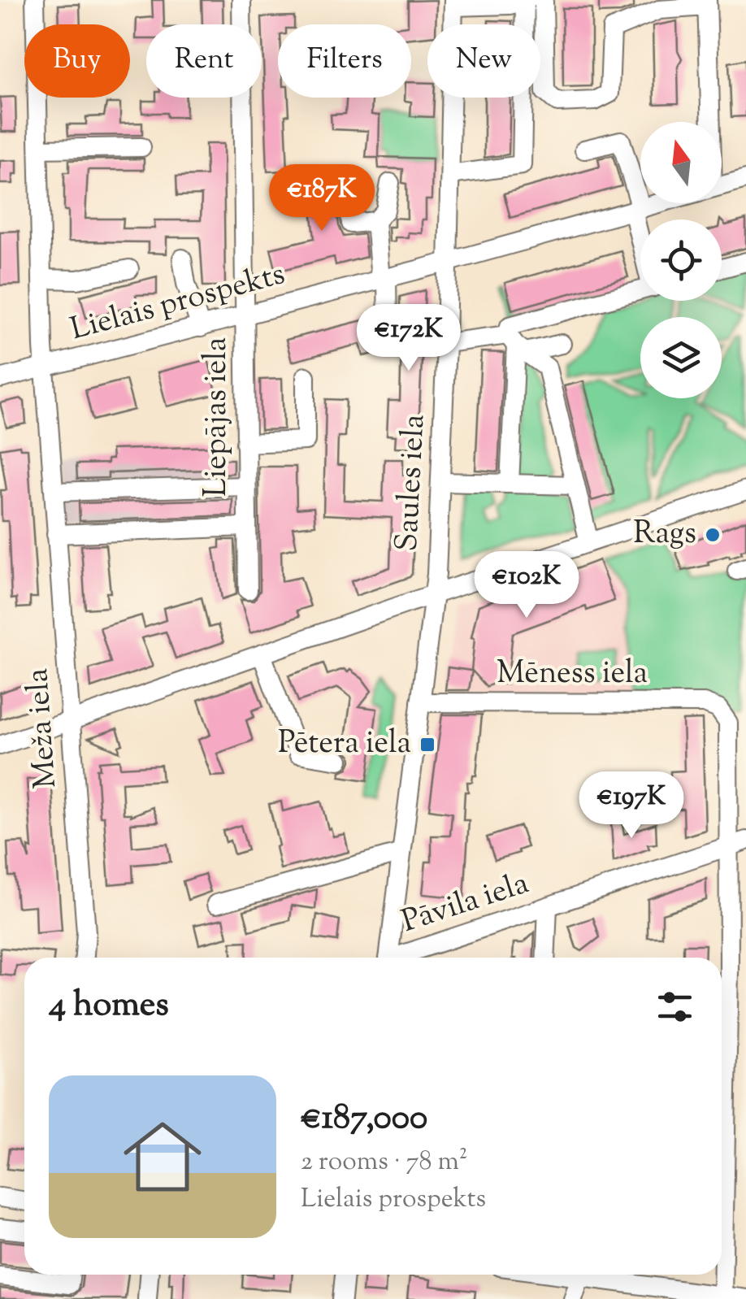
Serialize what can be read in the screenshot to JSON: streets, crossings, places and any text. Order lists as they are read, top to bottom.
{
  "streets": {
    "street": [
      "Lielais prospekts",
      "Liepājas iela",
      "Saules iela",
      "Mēness iela",
      "Meža iela",
      "Pāvila iela"
    ]
  },
  "crossings": [
    ["Lielais prospekts", "Liepājas iela"],
    ["Lielais prospekts", "Saules iela"],
    ["Lielais prospekts", "Meža iela"],
    ["Saules iela", "Mēness iela"],
    ["Mēness iela", "Pāvila iela"]
  ],
  "places": {
    "other": ["Rags"],
    "transit": ["Pētera iela"]
  },
  "north": "top",
  "page": {
    "chip": [
      "Buy",
      "Rent",
      "Filters",
      "New"
    ],
    "price": [
      "€187K",
      "€172K",
      "€102K",
      "€197K"
    ],
    "heading": "4 homes",
    "list": [
      {
        "name": "€187,000",
        "note": "2 rooms · 78 m² · Lielais prospekts"
      }
    ]
  }
}
